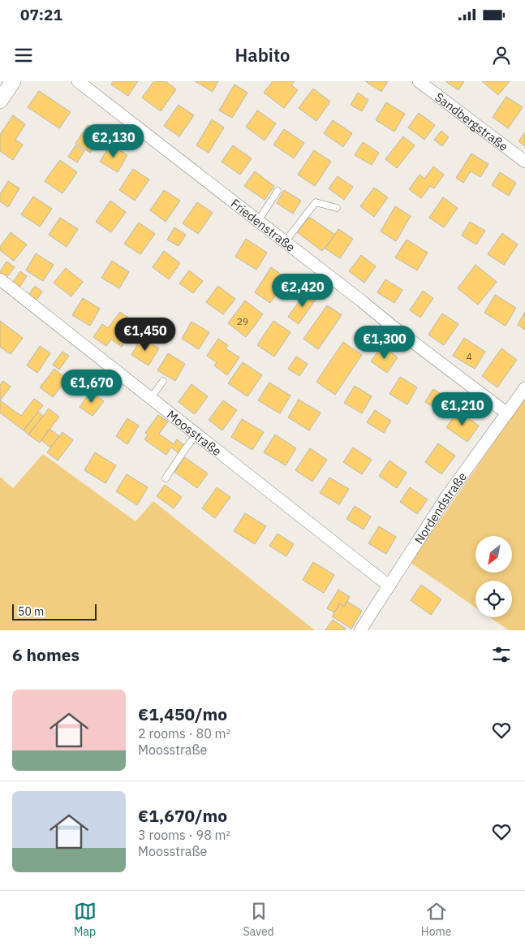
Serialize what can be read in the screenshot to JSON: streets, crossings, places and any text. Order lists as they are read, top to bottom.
{
  "streets": {
    "street": [
      "Sandbergstraße",
      "Friedenstraße",
      "Moosstraße",
      "Nordendstraße"
    ]
  },
  "crossings": [
    ["Friedenstraße", "Nordendstraße"],
    ["Moosstraße", "Nordendstraße"]
  ],
  "house_numbers": ["29", "4"],
  "scale_bar": "50 m",
  "north": "bottom left",
  "page": {
    "status": "07:21",
    "header": "Habito",
    "price": [
      "€2,130",
      "€2,420",
      "€1,450",
      "€1,300",
      "€1,670",
      "€1,210"
    ],
    "scale": "50 m",
    "heading": "6 homes",
    "list": [
      {
        "name": "€1,450/mo",
        "note": "2 rooms · 80 m² · Moosstraße"
      },
      {
        "name": "€1,670/mo",
        "note": "3 rooms · 98 m² · Moosstraße"
      }
    ],
    "tabs": ["Map", "Saved", "Home"]
  }
}
